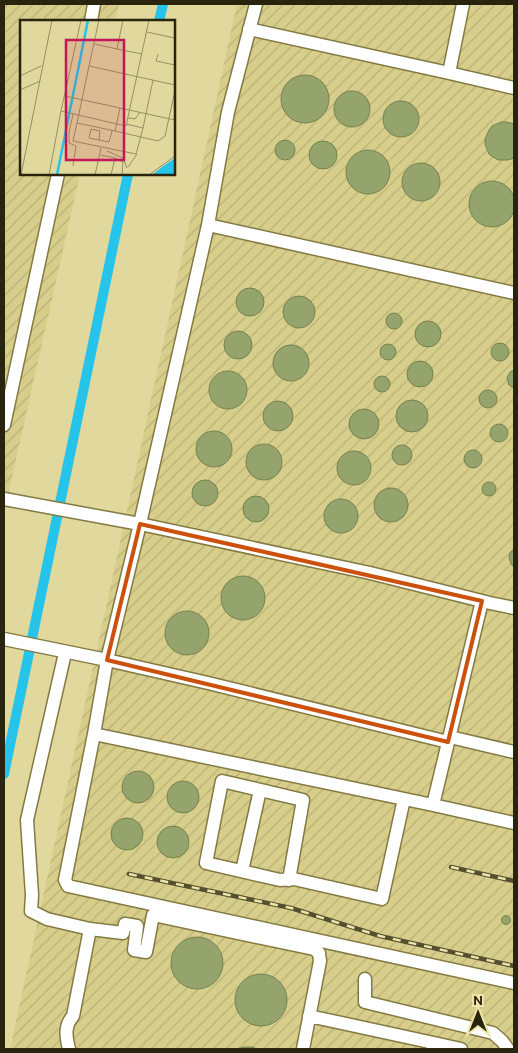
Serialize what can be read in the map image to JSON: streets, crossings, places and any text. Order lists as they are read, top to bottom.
{
  "north": "top"
}
